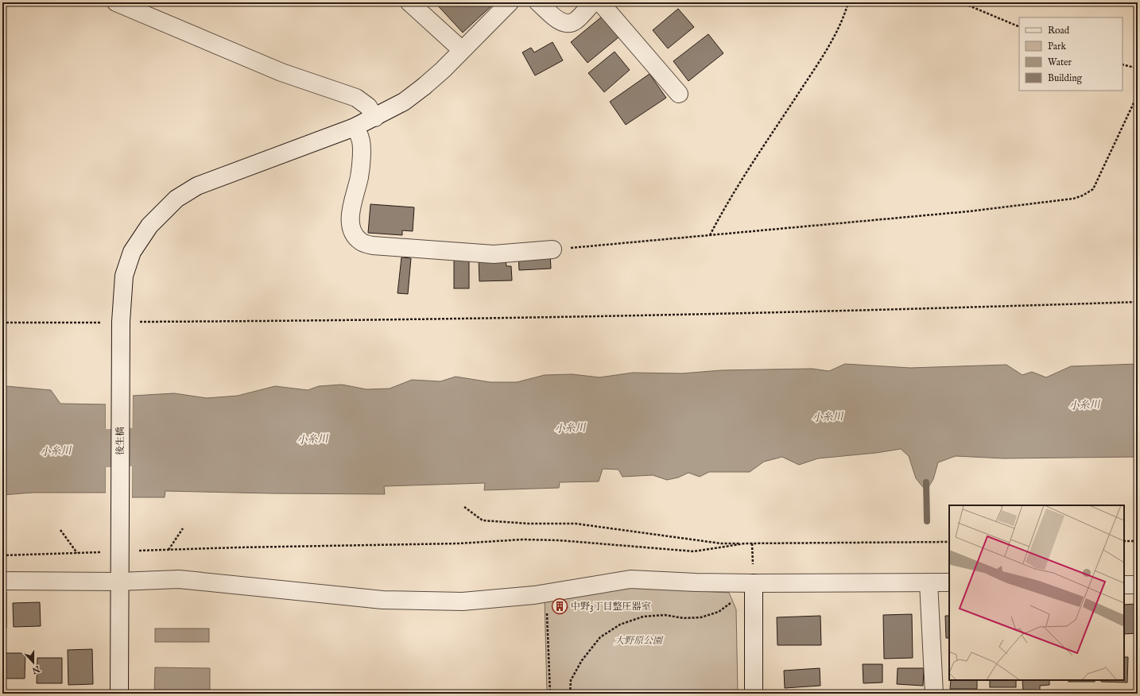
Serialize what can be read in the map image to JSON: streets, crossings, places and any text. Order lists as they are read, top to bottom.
{
  "streets": {
    "street": ["後生橋"]
  },
  "water": ["小糸川"],
  "parks": ["大野原公園"],
  "places": {
    "building": ["中野3丁目整圧器室"]
  },
  "legend": [
    "Road",
    "Park",
    "Water",
    "Building"
  ],
  "north": "bottom"
}
